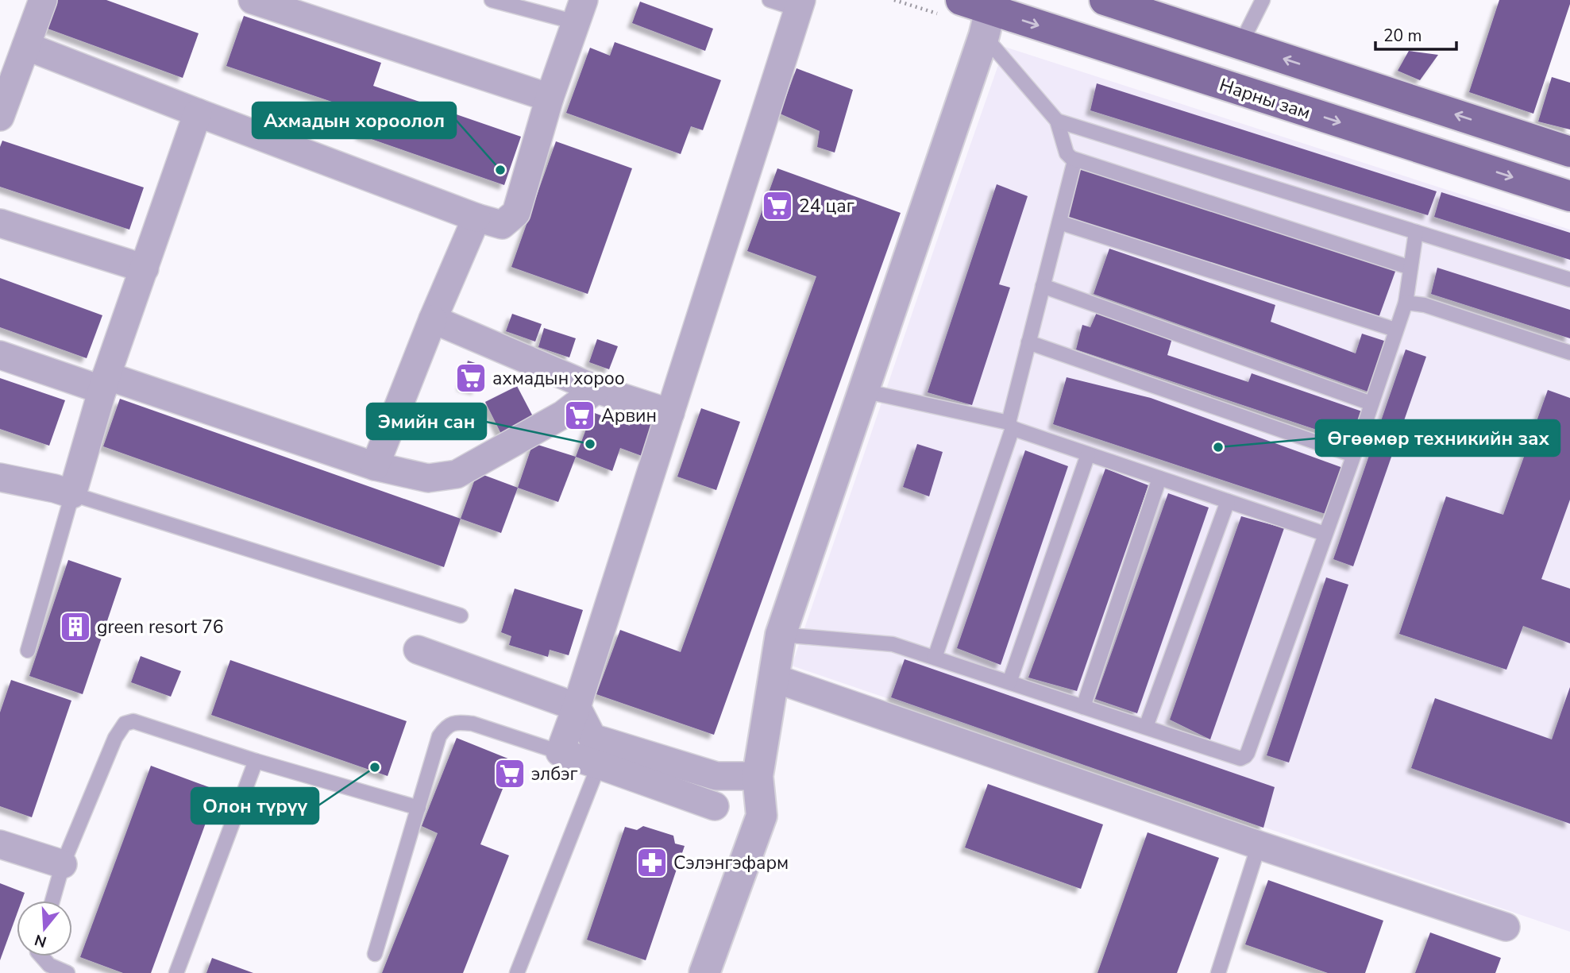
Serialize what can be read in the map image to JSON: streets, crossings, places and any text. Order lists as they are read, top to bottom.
{
  "streets": {
    "main road": ["Нарны зам"]
  },
  "places": {
    "other": [
      "Ахмадын хороолол",
      "Эмийн сан",
      "Өгөөмөр техникийн зах",
      "Олон түрүү"
    ],
    "supermarket": [
      "24 цаг",
      "ахмадын хороо",
      "Арвин",
      "элбэг"
    ],
    "building": ["green resort 76"],
    "pharmacy": ["Сэлэнгэфарм"]
  },
  "scale_bar": "20 m",
  "north": "bottom"
}
